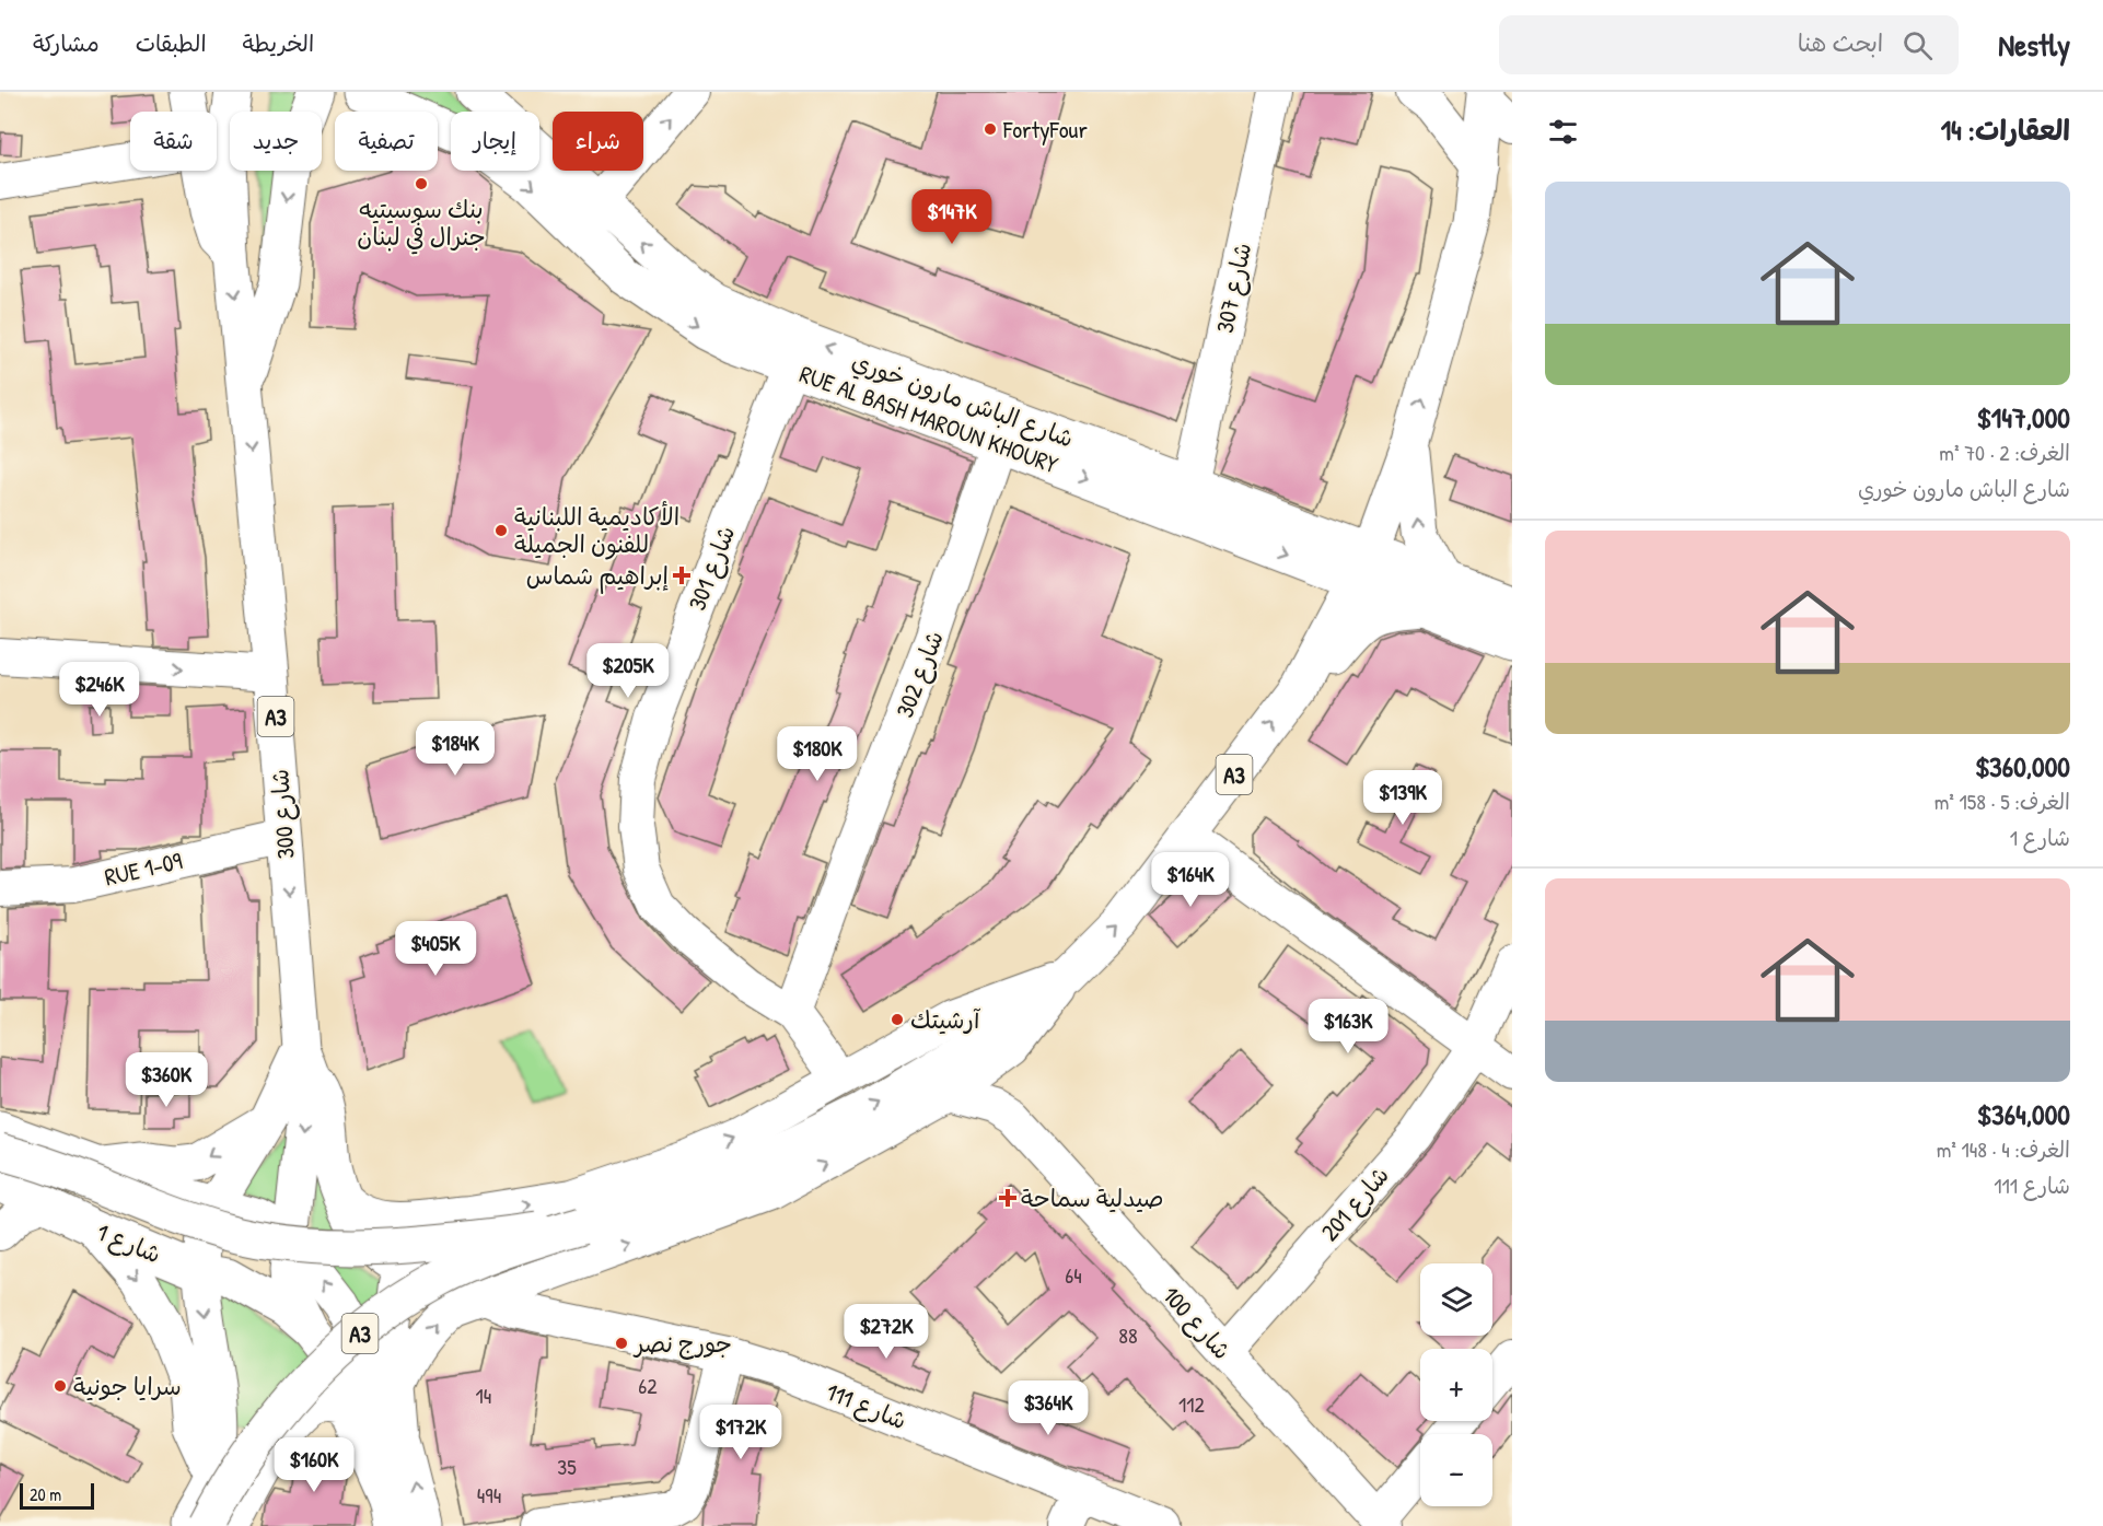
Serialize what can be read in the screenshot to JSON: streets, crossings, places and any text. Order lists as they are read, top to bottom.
{
  "streets": {
    "main road": [
      "شارع الباش مارون خوري",
      "RUE AL BASH MAROUN KHOURY",
      "A3",
      "شارع 300",
      "شارع 1"
    ],
    "street": [
      "شارع 307",
      "شارع 301",
      "شارع 302",
      "RUE 1-09",
      "شارع 201",
      "شارع 100",
      "شارع 111"
    ]
  },
  "crossings": [
    ["شارع 307", "شارع الباش مارون خوري"],
    ["شارع الباش مارون خوري", "RUE AL BASH MAROUN KHOURY"],
    ["شارع الباش مارون خوري", "A3"],
    ["RUE AL BASH MAROUN KHOURY", "شارع 301"],
    ["RUE AL BASH MAROUN KHOURY", "شارع 302"],
    ["RUE AL BASH MAROUN KHOURY", "A3"],
    ["شارع 301", "شارع 302"],
    ["A3", "شارع 300"],
    ["A3", "شارع 1"],
    ["شارع 300", "RUE 1-09"],
    ["شارع 201", "شارع 100"]
  ],
  "one_way": ["شارع الباش مارون خوري", "RUE AL BASH MAROUN KHOURY", "شارع 300"],
  "places": {
    "other": [
      "FortyFour",
      "بنك سوسيتيه جنرال في لبنان",
      "الأكاديمية اللبنانية للفنون الجميلة",
      "آرشيتك",
      "جورج نصر",
      "سرايا جونية"
    ],
    "health": ["إبراهيم شماس", "صيدلية سماحة"]
  },
  "house_numbers": [
    "64",
    "88",
    "62",
    "14",
    "112",
    "35",
    "494"
  ],
  "scale_bar": "20 m",
  "page": {
    "header": "Nestly",
    "search": "ابحث هنا",
    "nav": ["الخريطة", "الطبقات", "مشاركة"],
    "heading": "العقارات: 14",
    "chip": [
      "شراء",
      "إيجار",
      "تصفية",
      "جديد",
      "شقة"
    ],
    "list": [
      {
        "name": "$147,000",
        "note": "الغرف: 2 · 70 m² · شارع الباش مارون خوري"
      },
      {
        "name": "$360,000",
        "note": "الغرف: 5 · 158 m² · شارع 1"
      },
      {
        "name": "$364,000",
        "note": "الغرف: 4 · 148 m² · شارع 111"
      }
    ],
    "price": [
      "$147K",
      "$205K",
      "$246K",
      "$184K",
      "$180K",
      "$139K",
      "$164K",
      "$405K",
      "$163K",
      "$360K",
      "$272K",
      "$364K",
      "$172K",
      "$160K"
    ],
    "map_buttons": ["+", "−"],
    "scale": "20 m"
  }
}
